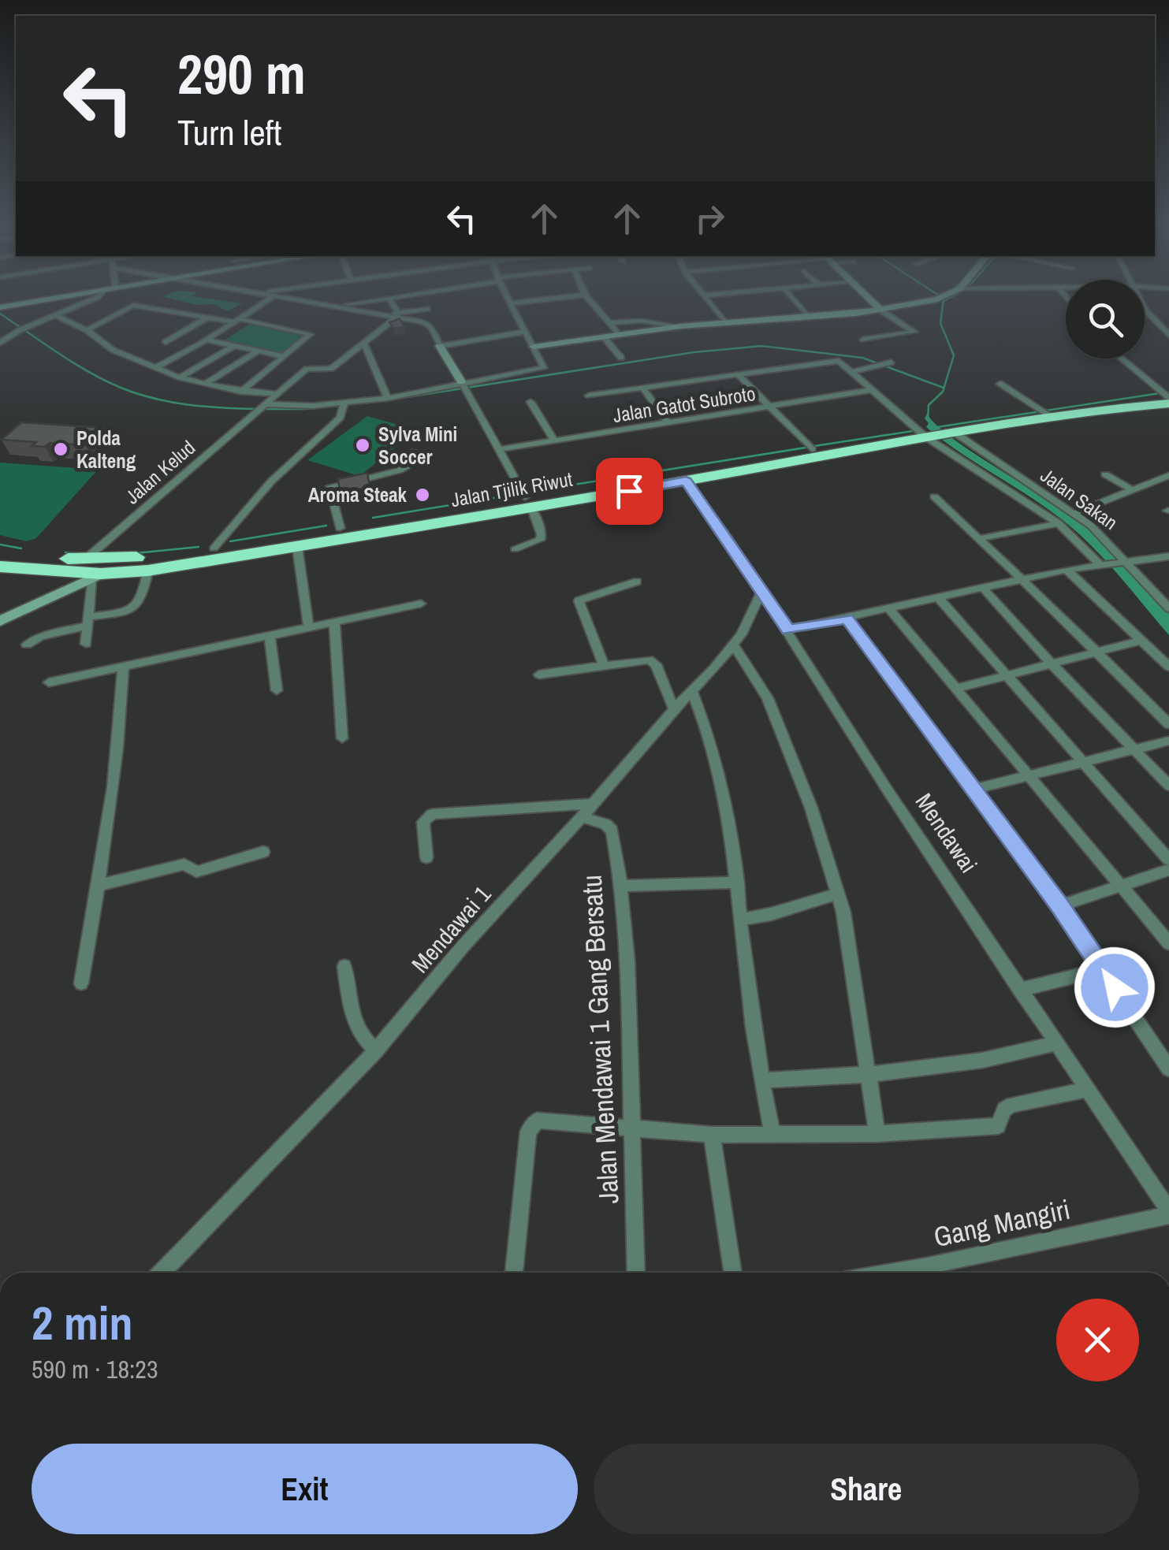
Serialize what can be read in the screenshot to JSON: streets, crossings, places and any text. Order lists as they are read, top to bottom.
{
  "streets": {
    "highway": ["Jalan Tjilik Riwut"],
    "street": [
      "Jalan Gatot Subroto",
      "Jalan Kelud",
      "Jalan Sakan",
      "Mendawai",
      "Mendawai 1",
      "Jalan Mendawai 1 Gang Bersatu",
      "Gang Mangiri"
    ]
  },
  "crossings": [
    ["Jalan Kelud", "Jalan Tjilik Riwut"],
    ["Jalan Tjilik Riwut", "Jalan Sakan"],
    ["Jalan Tjilik Riwut", "Mendawai"],
    ["Mendawai", "Mendawai 1"],
    ["Mendawai", "Gang Mangiri"],
    ["Mendawai 1", "Jalan Mendawai 1 Gang Bersatu"]
  ],
  "places": ["Sylva Mini Soccer", "Polda Kalteng", "Aroma Steak"],
  "page": {
    "turn": ["290 m", "Turn left"],
    "heading": ["2 min", "590 m · 18:23"],
    "buttons": ["Exit", "Share"]
  }
}
